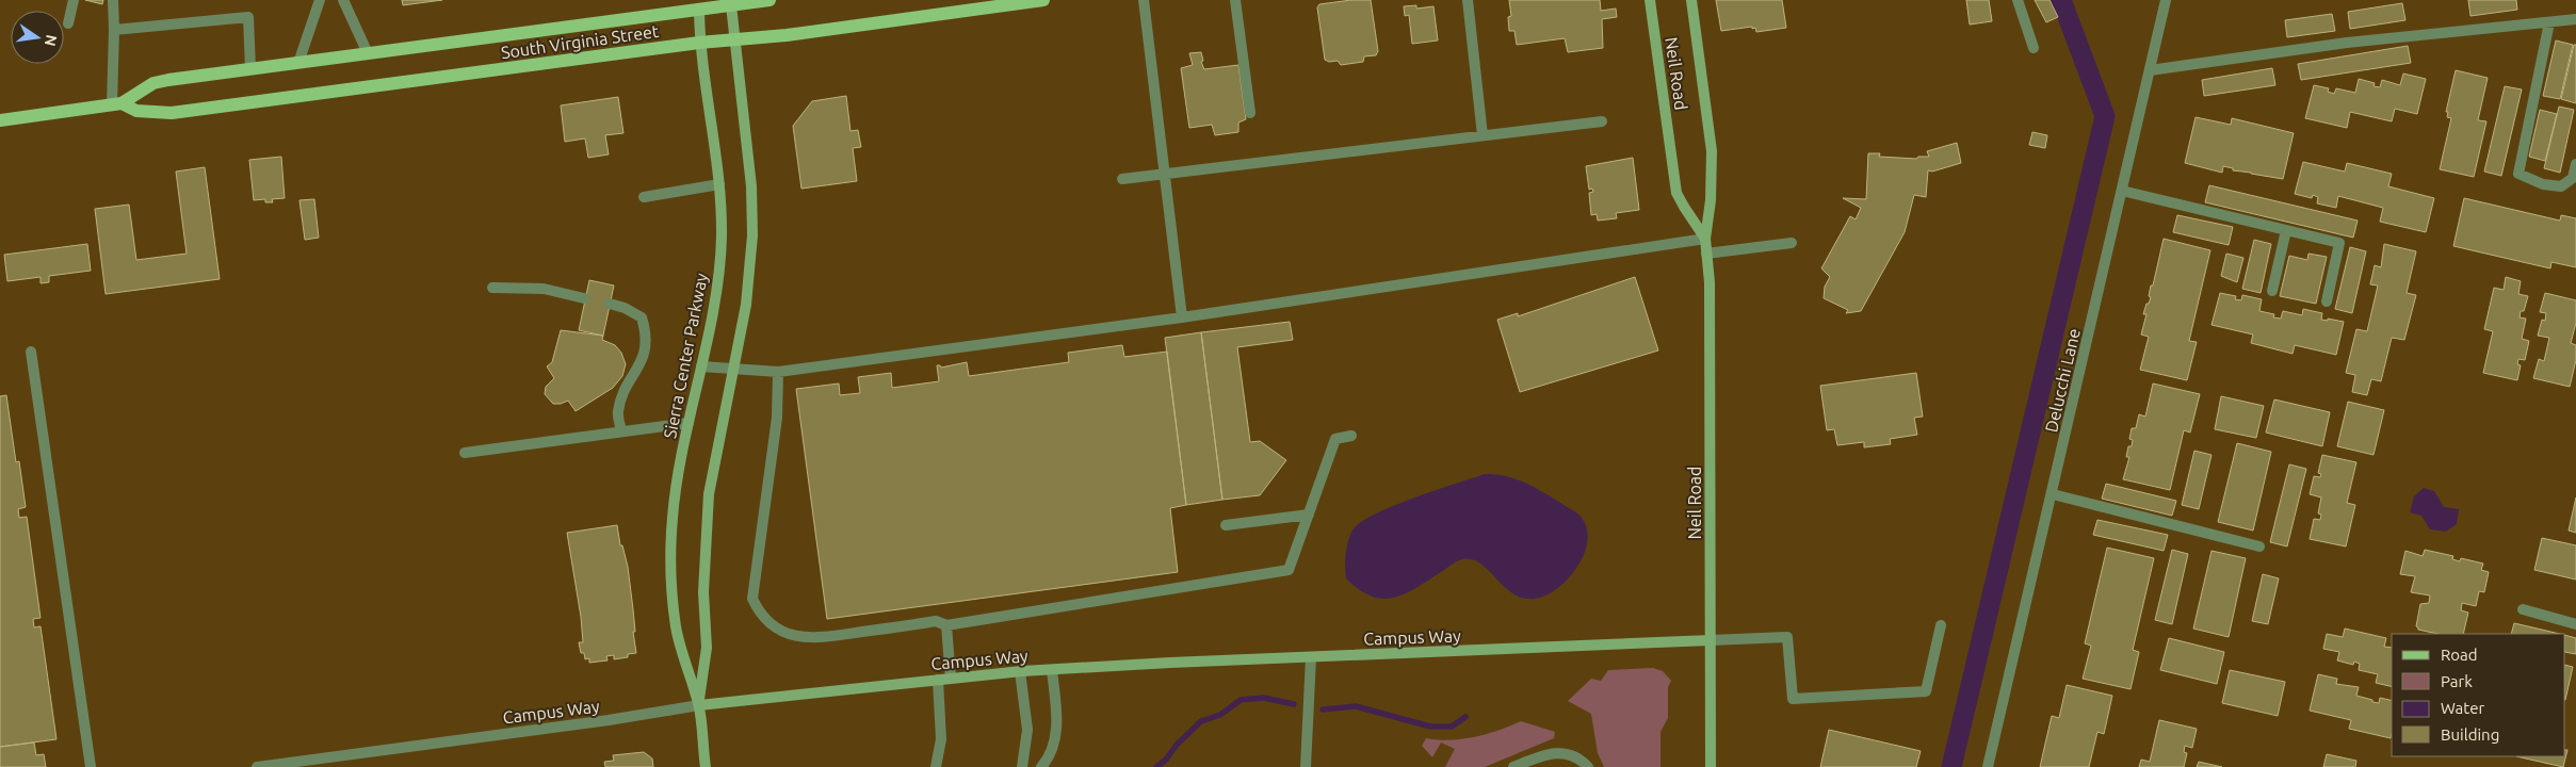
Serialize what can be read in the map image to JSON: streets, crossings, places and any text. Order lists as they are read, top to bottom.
{
  "streets": {
    "main road": ["South Virginia Street"],
    "street": [
      "Neil Road",
      "Sierra Center Parkway",
      "Delucchi Lane",
      "Campus Way"
    ]
  },
  "crossings": [
    ["South Virginia Street", "Sierra Center Parkway"],
    ["Neil Road", "Campus Way"],
    ["Sierra Center Parkway", "Campus Way"]
  ],
  "legend": [
    "Road",
    "Park",
    "Water",
    "Building"
  ],
  "north": "right"
}
